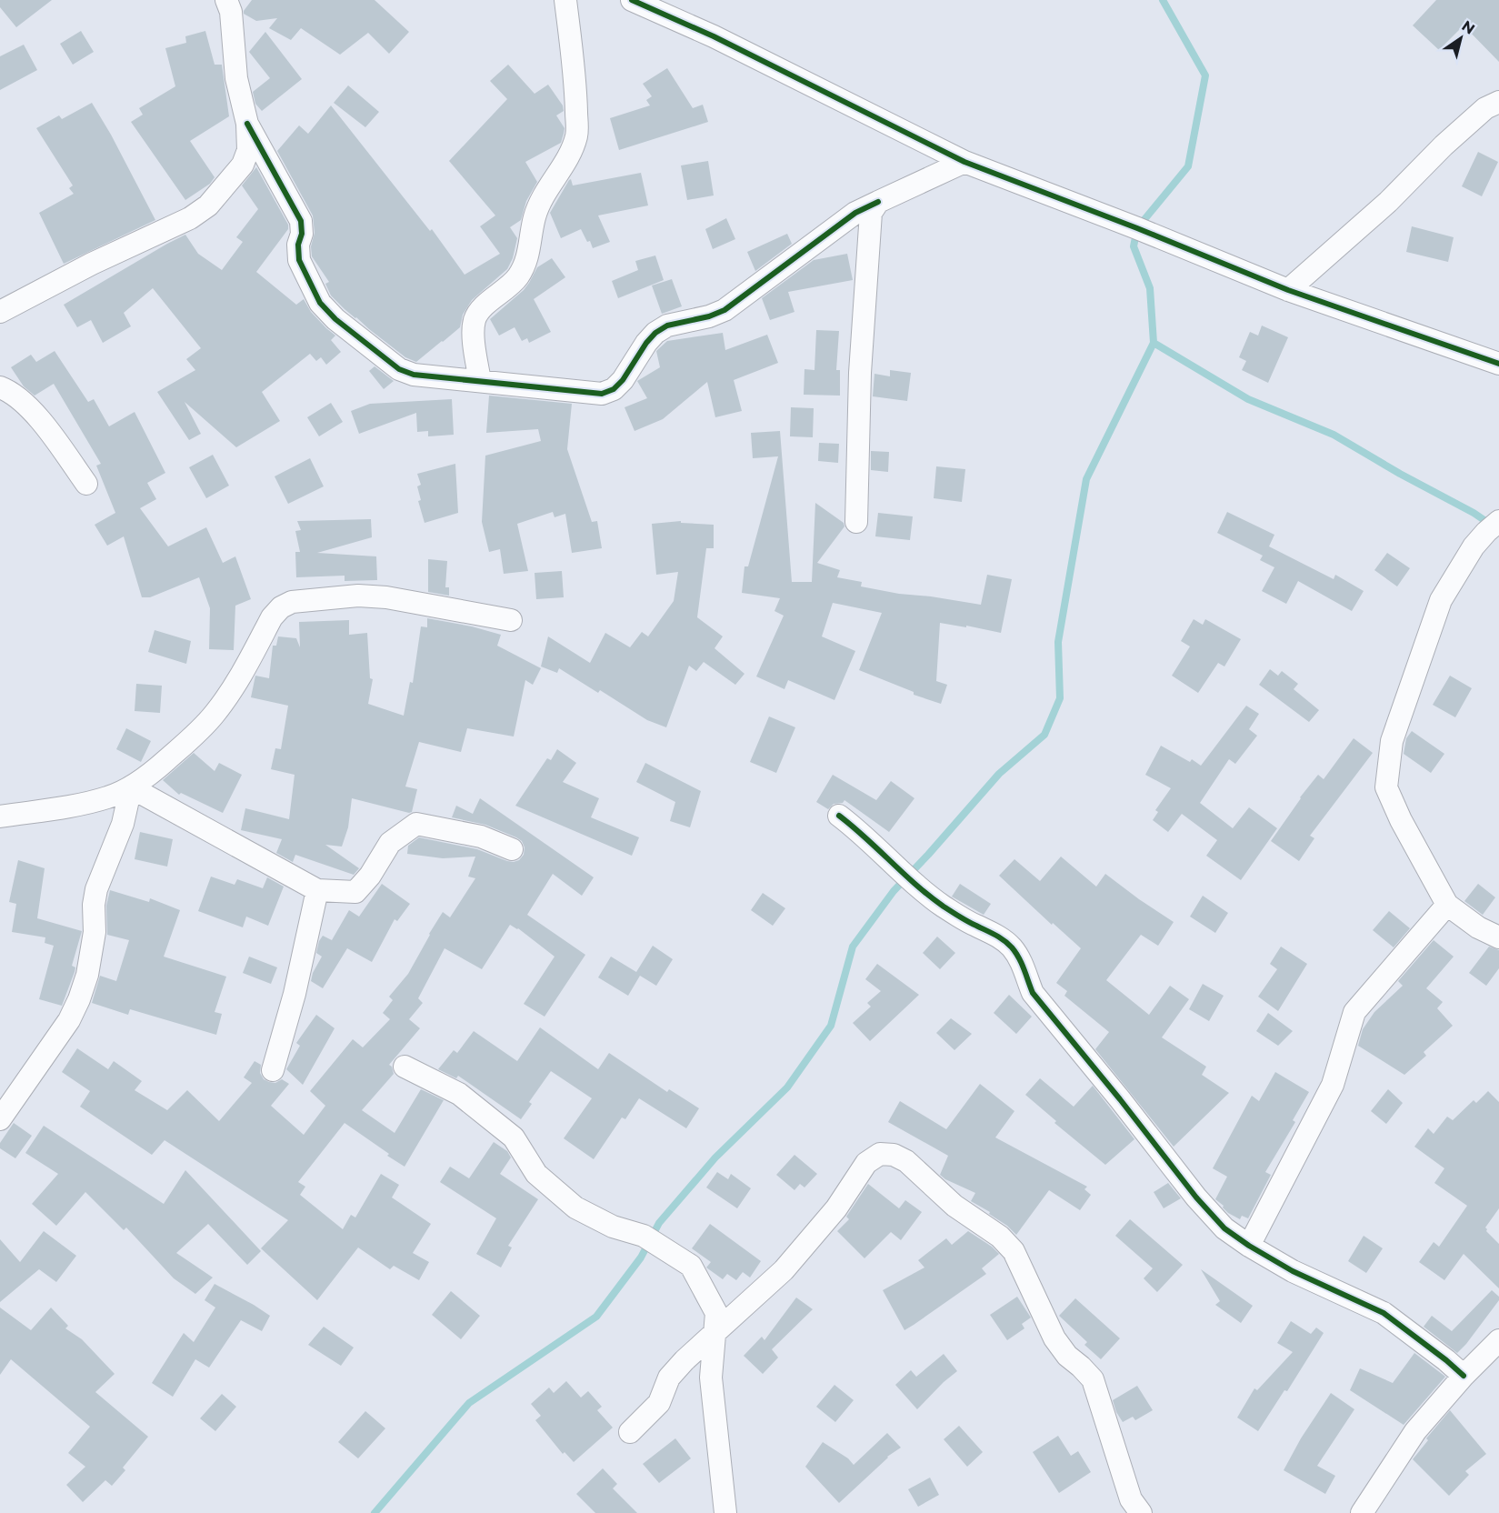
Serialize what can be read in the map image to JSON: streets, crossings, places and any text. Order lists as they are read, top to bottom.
{
  "north": "top right"
}
